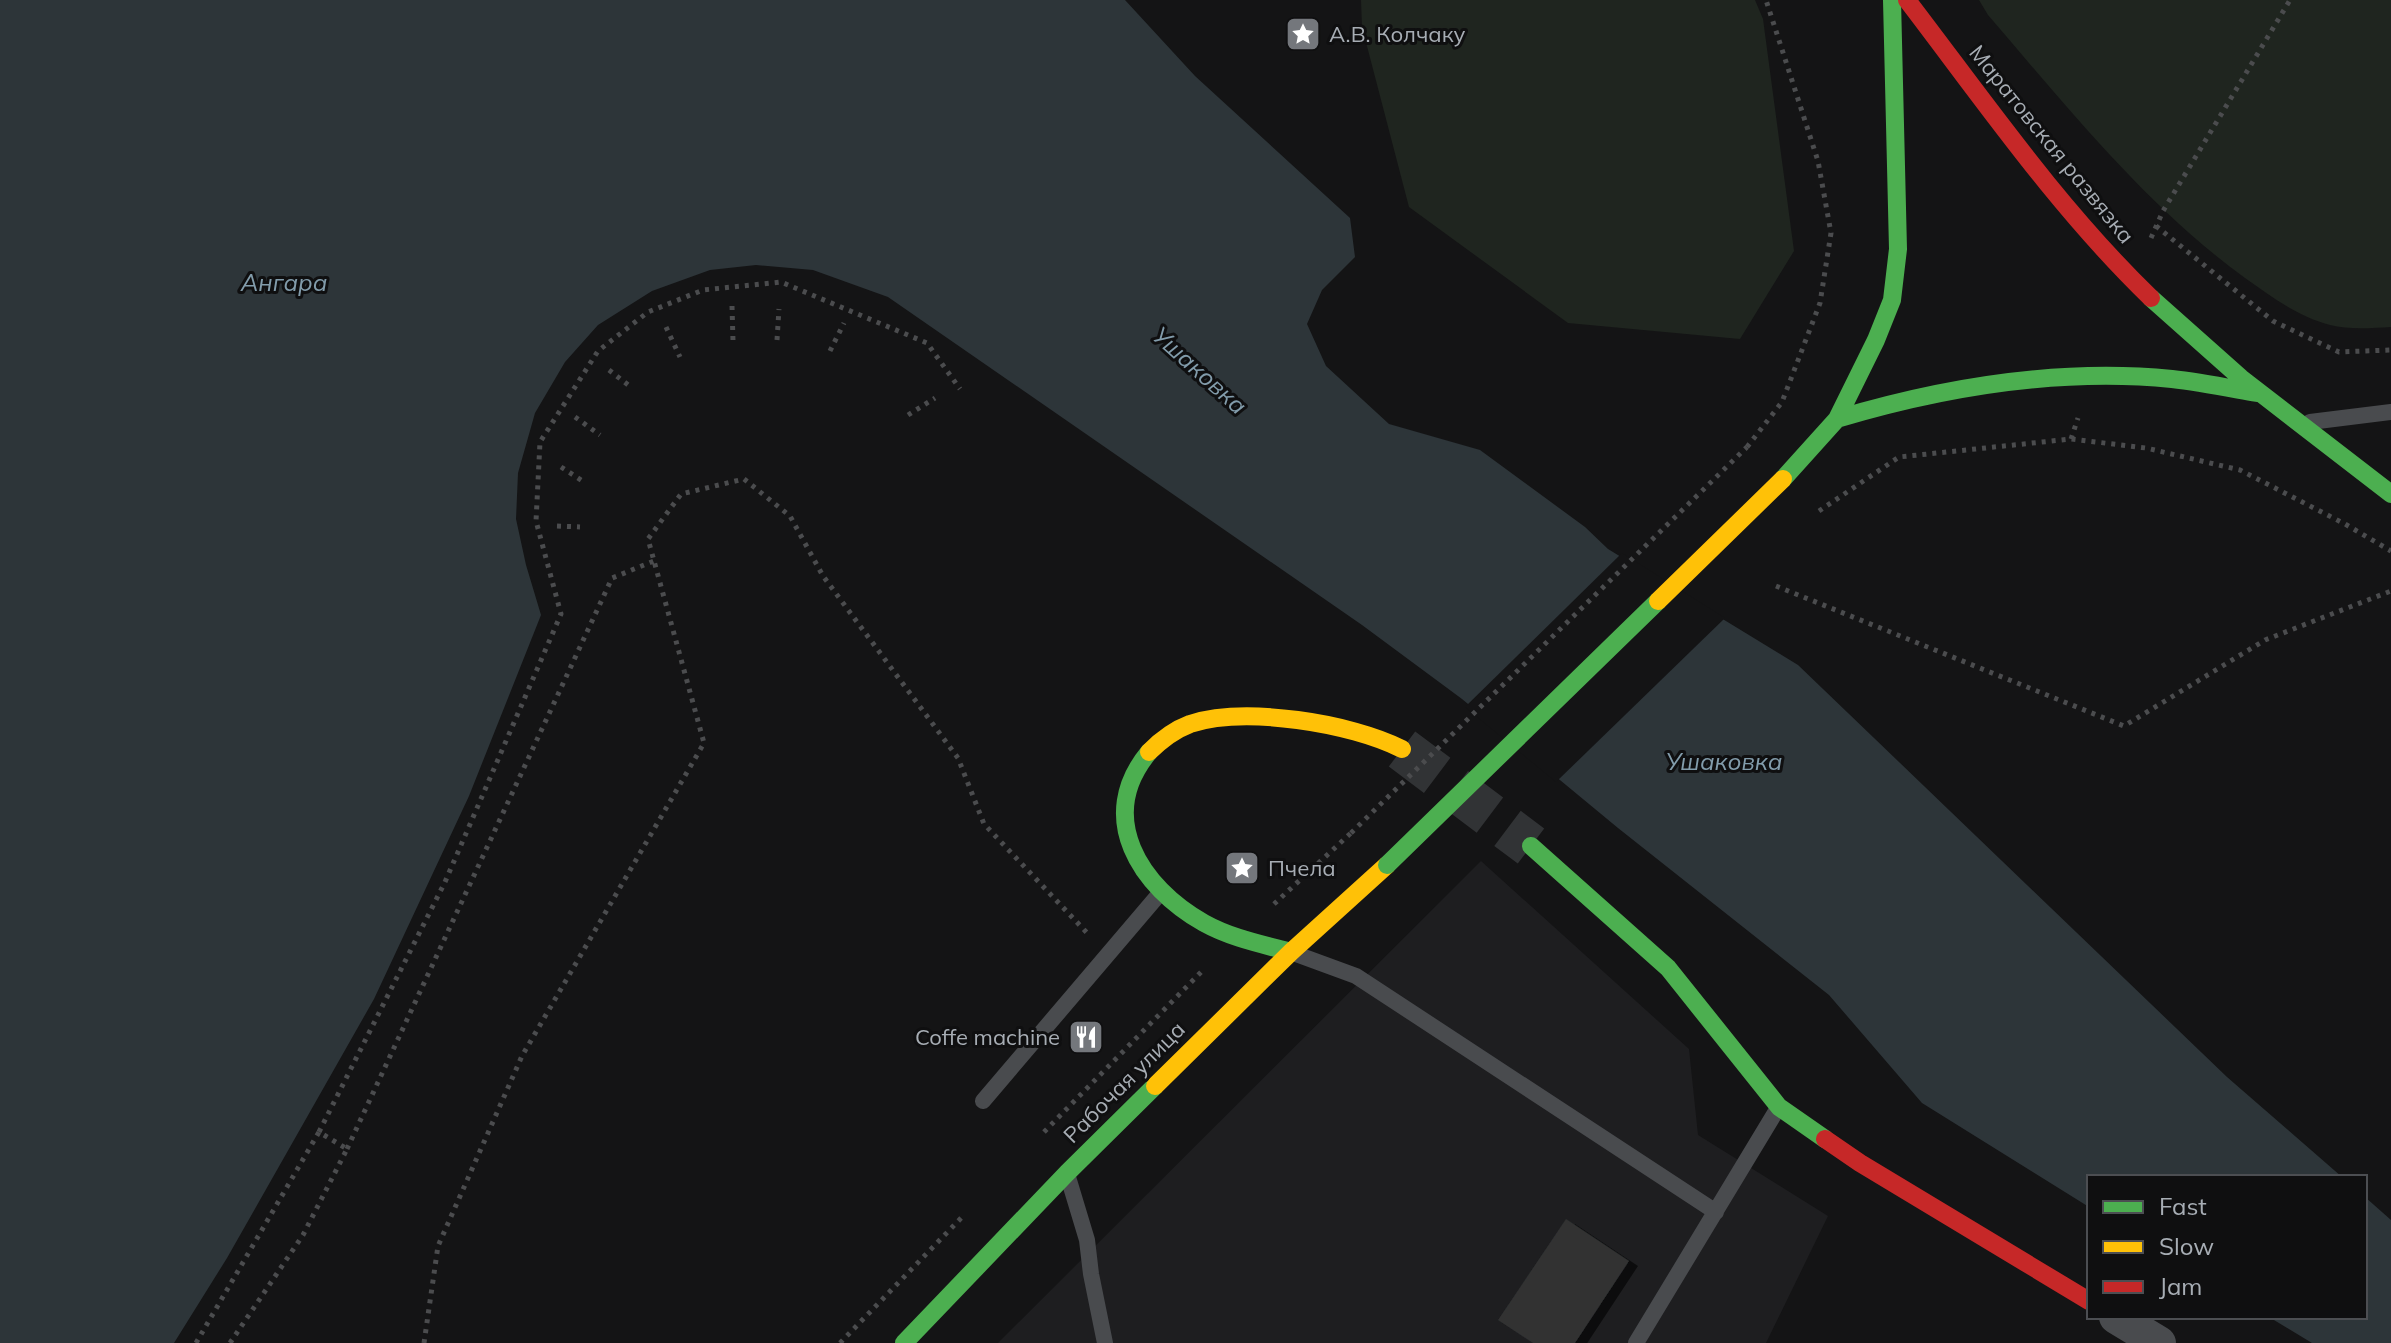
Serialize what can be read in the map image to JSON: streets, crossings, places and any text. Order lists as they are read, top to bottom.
{
  "streets": {
    "main road": ["Маратовская развязка", "Рабочая улица"]
  },
  "water": ["Ангара", "Ушаковка"],
  "places": {
    "place": ["А.В. Колчаку", "Пчела"],
    "restaurant": ["Coffe machine"]
  },
  "legend": ["Fast", "Slow", "Jam"]
}
